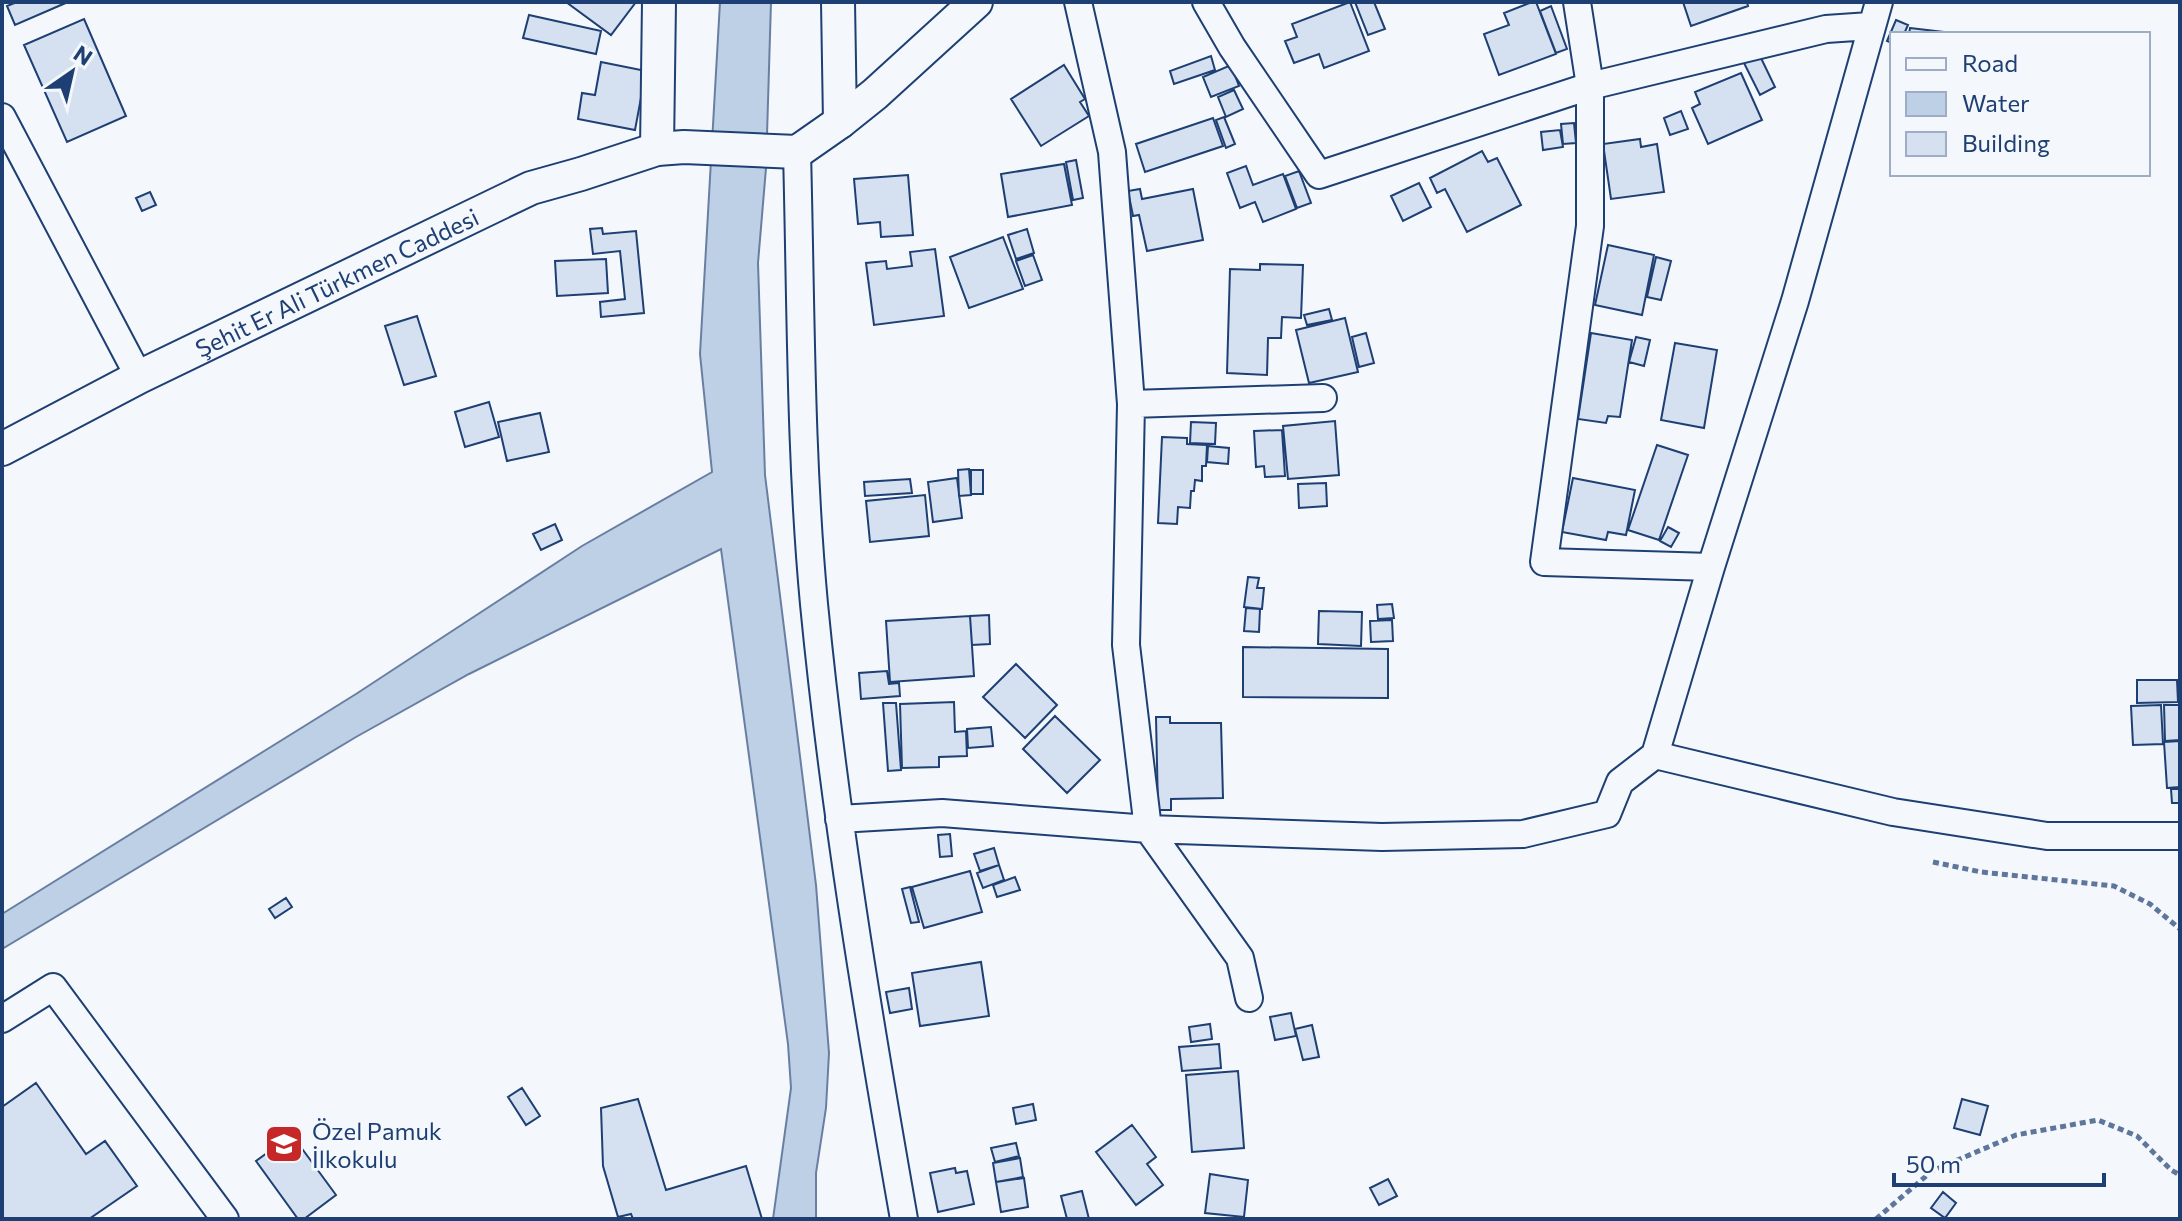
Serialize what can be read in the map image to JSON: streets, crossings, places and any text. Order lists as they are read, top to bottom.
{
  "streets": {
    "street": ["Şehit Er Ali Türkmen Caddesi"]
  },
  "places": {
    "school or university": ["Özel Pamuk İlkokulu"]
  },
  "legend": ["Road", "Water", "Building"],
  "scale_bar": "50 m",
  "north": "top right"
}
